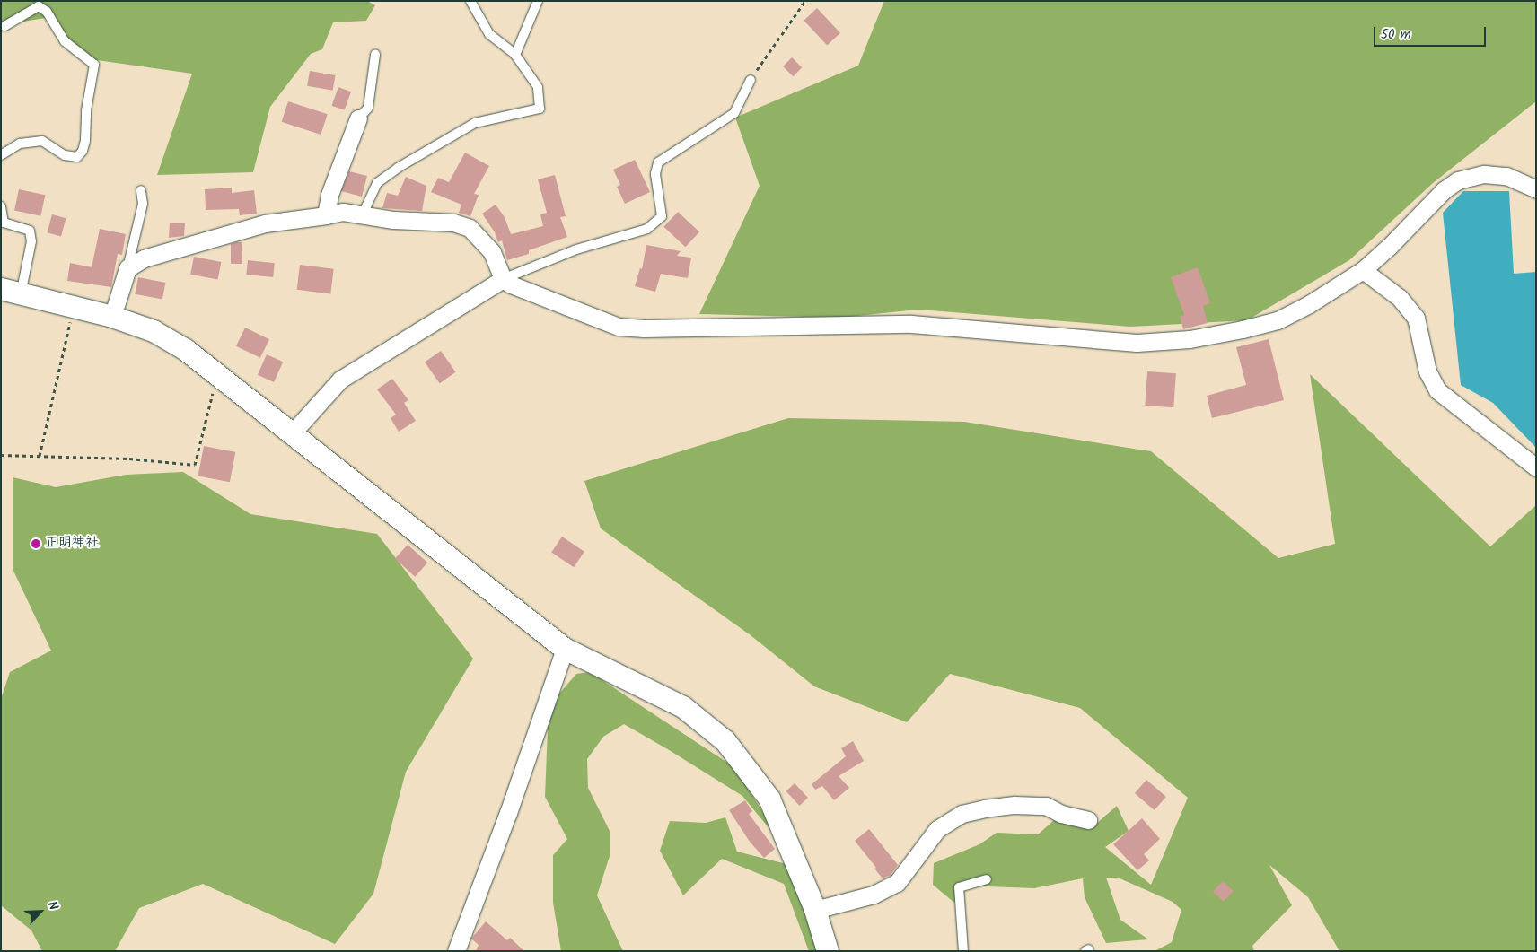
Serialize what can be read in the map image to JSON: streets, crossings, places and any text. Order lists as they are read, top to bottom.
{
  "places": ["正明神社"],
  "scale_bar": "50 m",
  "north": "top right"
}
